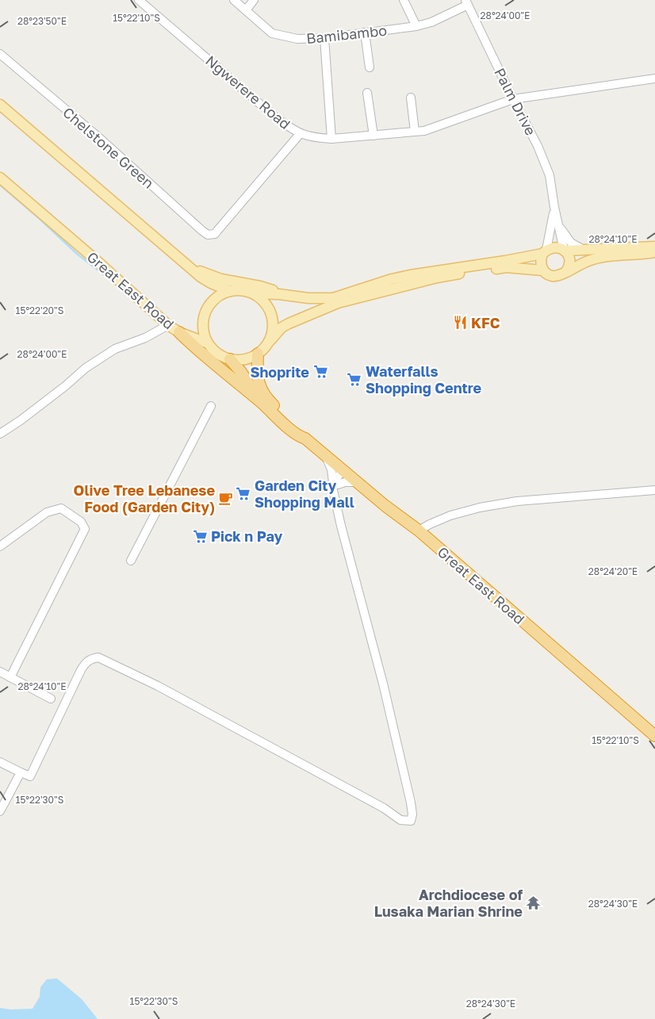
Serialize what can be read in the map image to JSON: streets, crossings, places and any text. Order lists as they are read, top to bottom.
{
  "streets": {
    "highway": ["Great East Road"],
    "street": [
      "Bamibambo",
      "Ngwerere Road",
      "Palm Drive",
      "Chelstone Green"
    ]
  },
  "crossings": [
    ["Bamibambo", "Palm Drive"],
    ["Ngwerere Road", "Palm Drive"],
    ["Ngwerere Road", "Chelstone Green"]
  ],
  "places": {
    "restaurant": ["KFC"],
    "supermarket": [
      "Shoprite",
      "Waterfalls Shopping Centre",
      "Garden City Shopping Mall",
      "Pick n Pay"
    ],
    "cafe": ["Olive Tree Lebanese Food (Garden City)"],
    "temple": ["Archdiocese of Lusaka Marian Shrine"]
  },
  "coordinates": [
    "28°24'00\"E",
    "15°22'10\"S",
    "28°23'50\"E",
    "28°24'10\"E",
    "15°22'20\"S",
    "28°24'20\"E",
    "15°22'30\"S",
    "28°24'30\"E"
  ]
}
